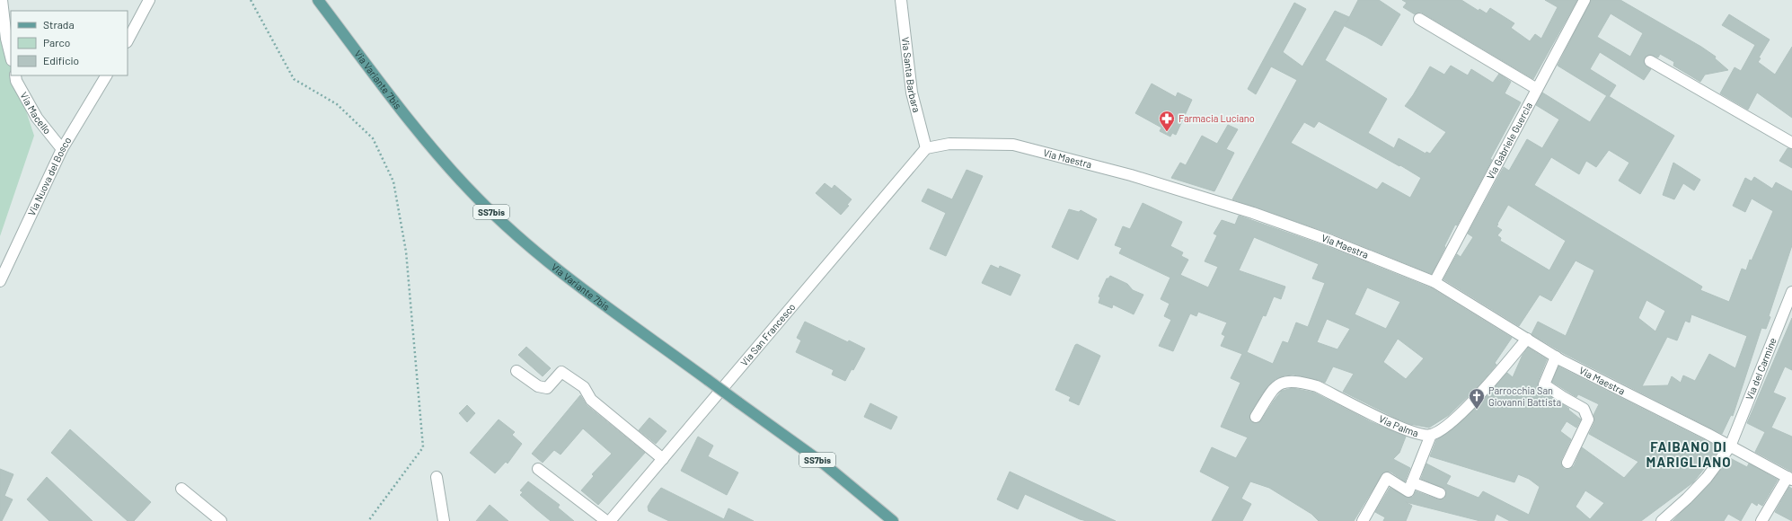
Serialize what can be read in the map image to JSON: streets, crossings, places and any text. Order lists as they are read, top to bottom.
{
  "streets": {
    "main road": ["Via Variante 7bis", "SS7bis"],
    "street": [
      "Via Santa Barbara",
      "Via Macello",
      "Via Gabriele Guercia",
      "Via Maestra",
      "Via Nuova del Bosco",
      "Via San Francesco",
      "Via del Carmine",
      "Via Palma"
    ]
  },
  "crossings": [
    ["Via Santa Barbara", "Via Maestra"],
    ["Via Santa Barbara", "Via San Francesco"],
    ["Via Macello", "Via Nuova del Bosco"],
    ["Via Gabriele Guercia", "Via Maestra"],
    ["Via Maestra", "Via San Francesco"],
    ["Via Maestra", "Via del Carmine"],
    ["Via Maestra", "Via Palma"]
  ],
  "districts": ["FAIBANO DI MARIGLIANO"],
  "places": {
    "pharmacy": ["Farmacia Luciano"],
    "church": ["Parrocchia San Giovanni Battista"]
  },
  "legend": ["Strada", "Parco", "Edificio"]
}
